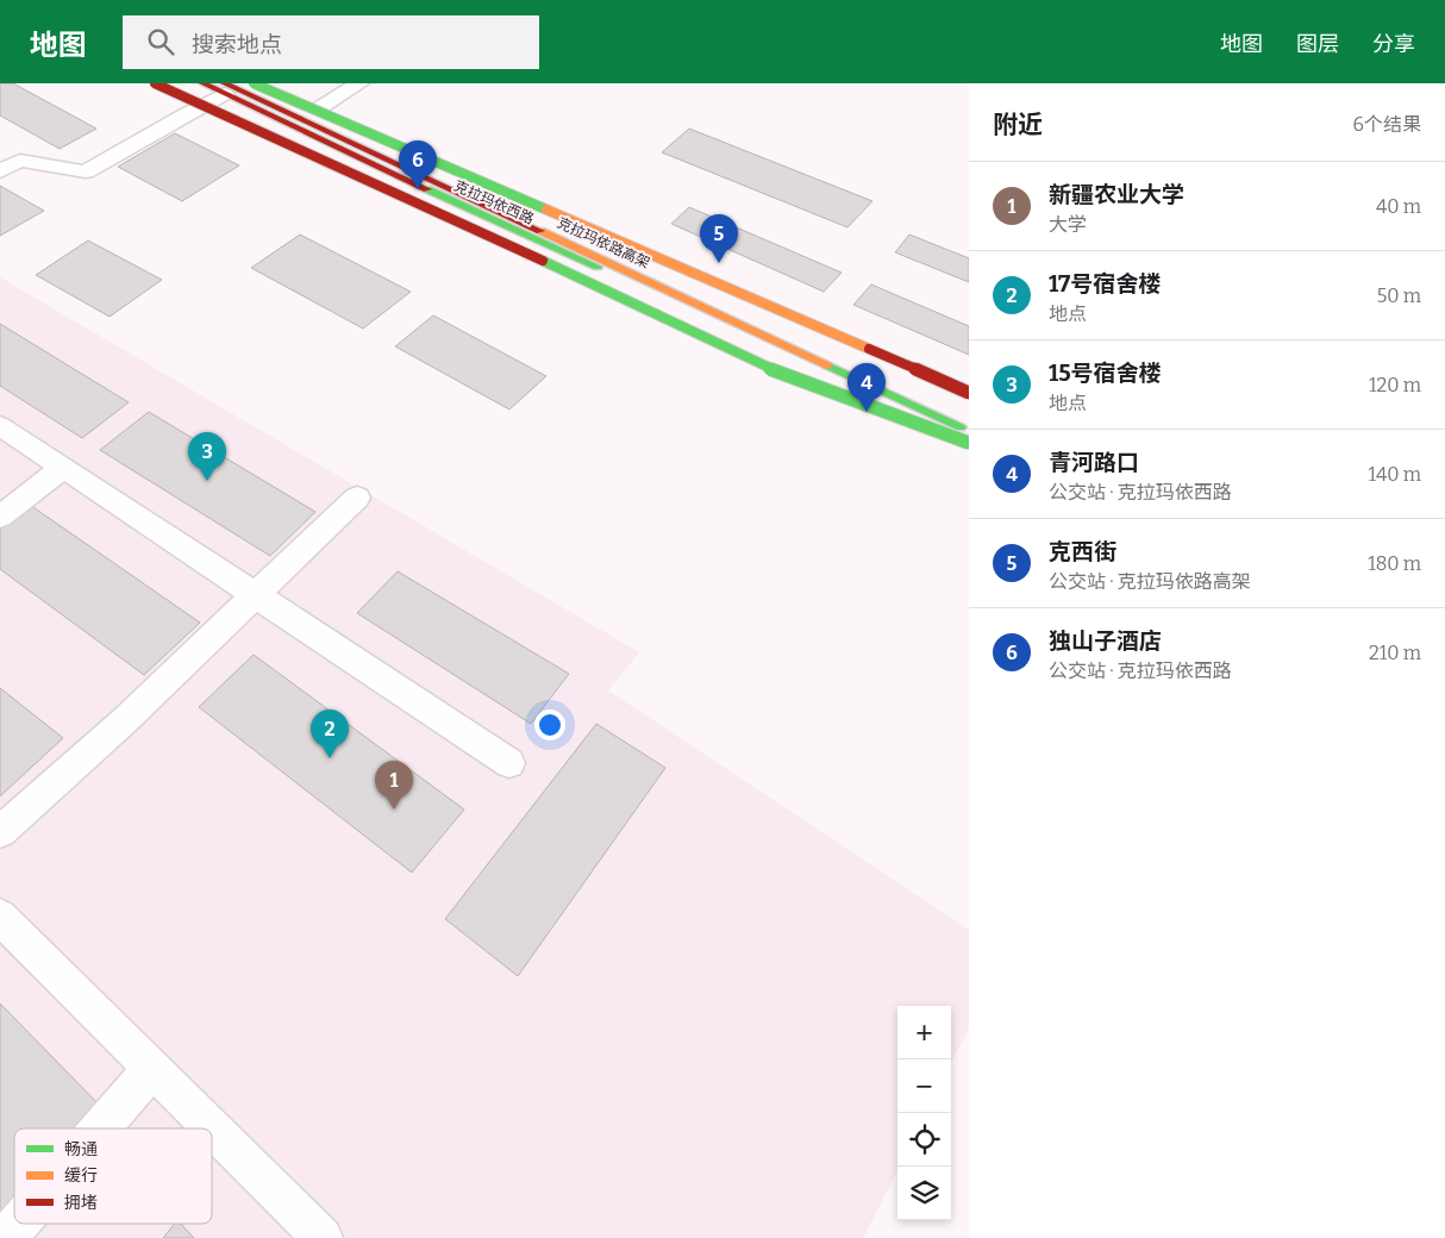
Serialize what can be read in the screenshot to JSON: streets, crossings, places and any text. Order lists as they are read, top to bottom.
{
  "streets": {
    "main road": ["克拉玛依西路", "克拉玛依路高架"]
  },
  "legend": ["畅通", "缓行", "拥堵"],
  "page": {
    "header": "地图",
    "search": "搜索地点",
    "nav": ["地图", "图层", "分享"],
    "heading": ["附近", "6个结果"],
    "pins": [
      "6",
      "5",
      "4",
      "3",
      "2",
      "1"
    ],
    "list": [
      {
        "mark": "1",
        "name": "新疆农业大学",
        "note": "大学",
        "value": "40 m"
      },
      {
        "mark": "2",
        "name": "17号宿舍楼",
        "note": "地点",
        "value": "50 m"
      },
      {
        "mark": "3",
        "name": "15号宿舍楼",
        "note": "地点",
        "value": "120 m"
      },
      {
        "mark": "4",
        "name": "青河路口",
        "note": "公交站 · 克拉玛依西路",
        "value": "140 m"
      },
      {
        "mark": "5",
        "name": "克西街",
        "note": "公交站 · 克拉玛依路高架",
        "value": "180 m"
      },
      {
        "mark": "6",
        "name": "独山子酒店",
        "note": "公交站 · 克拉玛依西路",
        "value": "210 m"
      }
    ],
    "map_buttons": ["+", "−"]
  }
}
